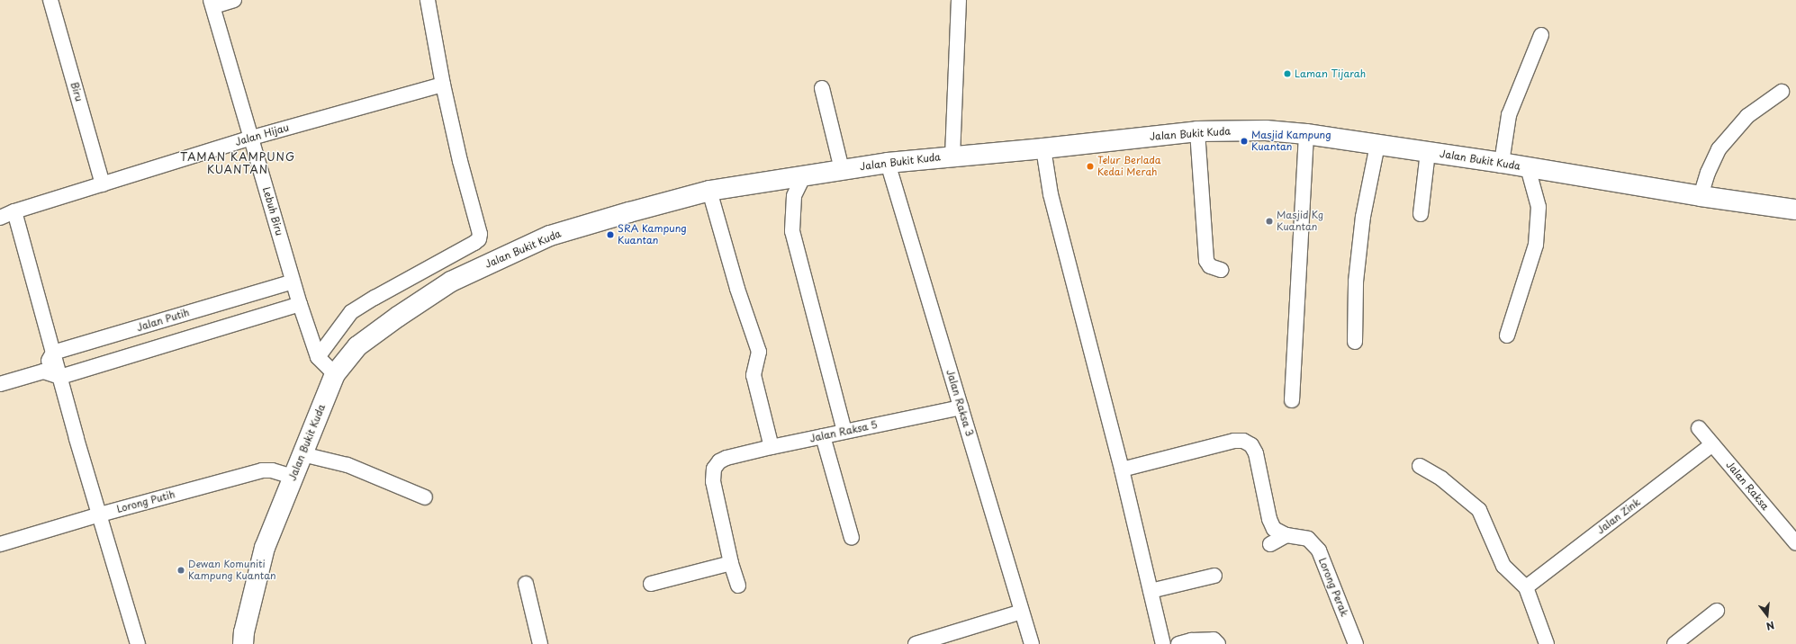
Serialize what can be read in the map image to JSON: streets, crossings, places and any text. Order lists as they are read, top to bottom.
{
  "streets": {
    "street": [
      "Biru",
      "Jalan Bukit Kuda",
      "Jalan Hijau",
      "Lebuh Biru",
      "Jalan Putih",
      "Jalan Raksa 3",
      "Jalan Raksa 5",
      "Jalan Raksa",
      "Lorong Putih",
      "Jalan Zink",
      "Lorong Perak"
    ]
  },
  "crossings": [
    ["Biru", "Jalan Hijau"],
    ["Jalan Bukit Kuda", "Lebuh Biru"],
    ["Jalan Bukit Kuda", "Jalan Raksa 3"],
    ["Jalan Bukit Kuda", "Lorong Putih"],
    ["Jalan Hijau", "Lebuh Biru"],
    ["Lebuh Biru", "Jalan Putih"],
    ["Jalan Raksa 3", "Jalan Raksa 5"],
    ["Jalan Raksa", "Jalan Zink"]
  ],
  "districts": ["TAMAN KAMPUNG KUANTAN"],
  "places": [
    "Laman Tijarah",
    "Masjid Kampung Kuantan",
    "Telur Berlada Kedai Merah",
    "Masjid Kg Kuantan",
    "SRA Kampung Kuantan",
    "Dewan Komuniti Kampung Kuantan"
  ],
  "north": "bottom"
}
